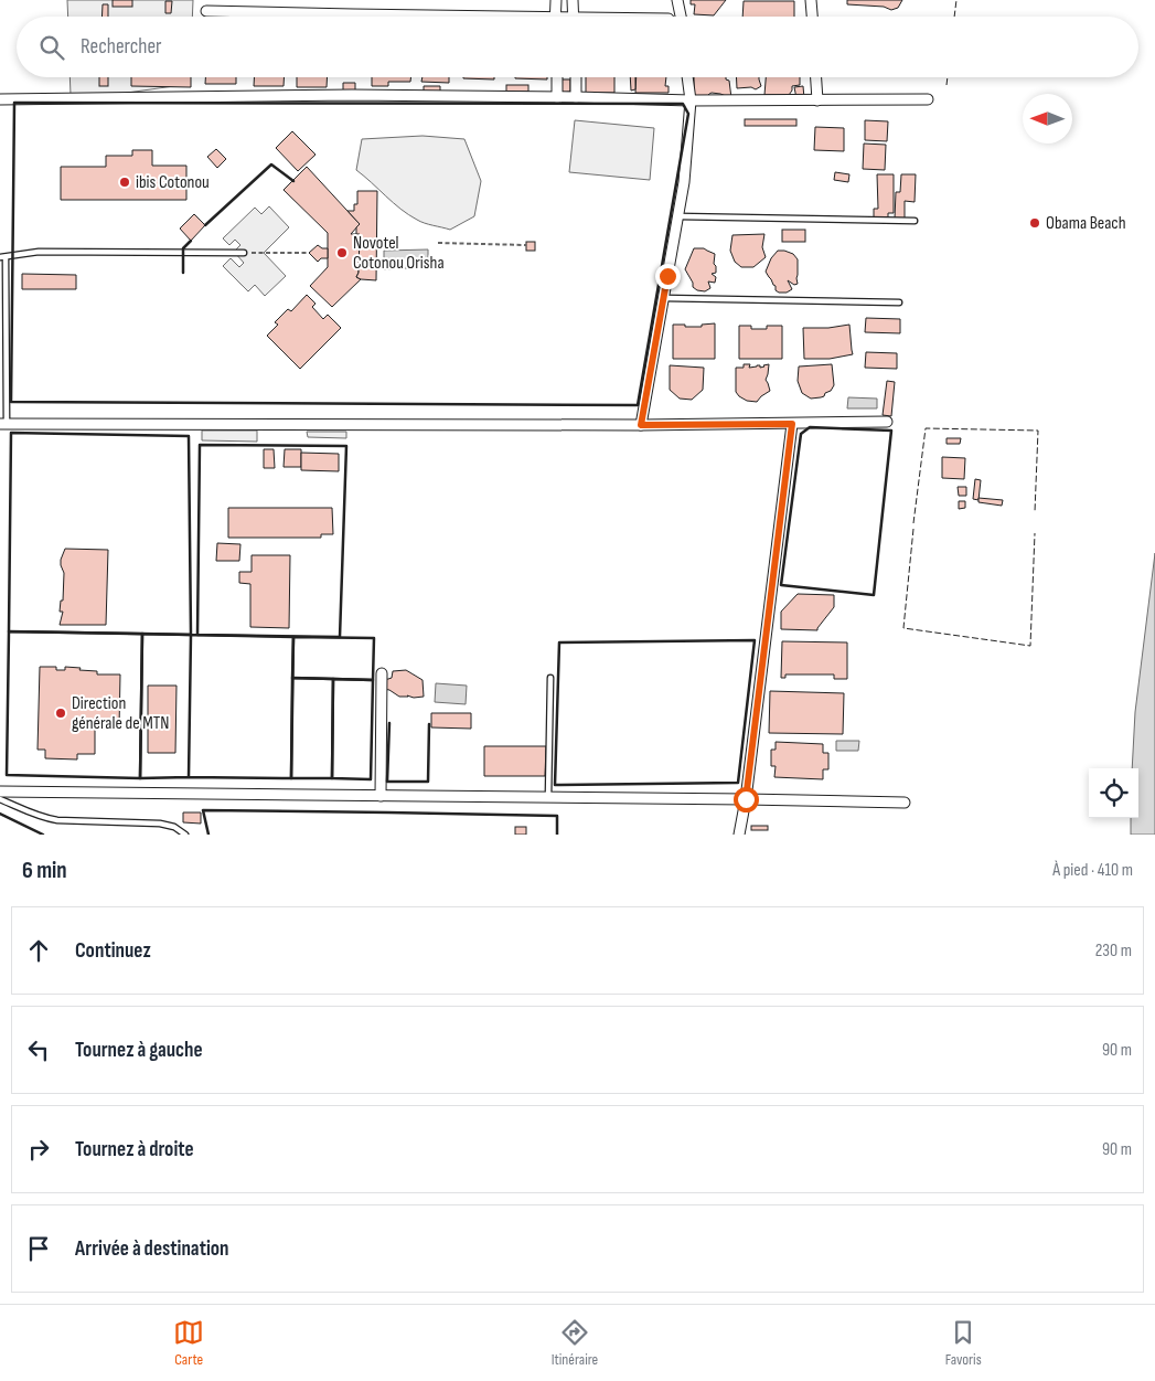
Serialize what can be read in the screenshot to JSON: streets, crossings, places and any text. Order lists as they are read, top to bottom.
{
  "places": [
    "ibis Cotonou",
    "Obama Beach",
    "Novotel Cotonou Orisha",
    "Direction générale de MTN"
  ],
  "north": "left",
  "page": {
    "search": "Rechercher",
    "heading": ["6 min", "À pied · 410 m"],
    "list": [
      ["Continuez", "230 m"],
      ["Tournez à gauche", "90 m"],
      ["Tournez à droite", "90 m"],
      "Arrivée à destination"
    ],
    "nav": ["Carte", "Itinéraire", "Favoris"]
  }
}
